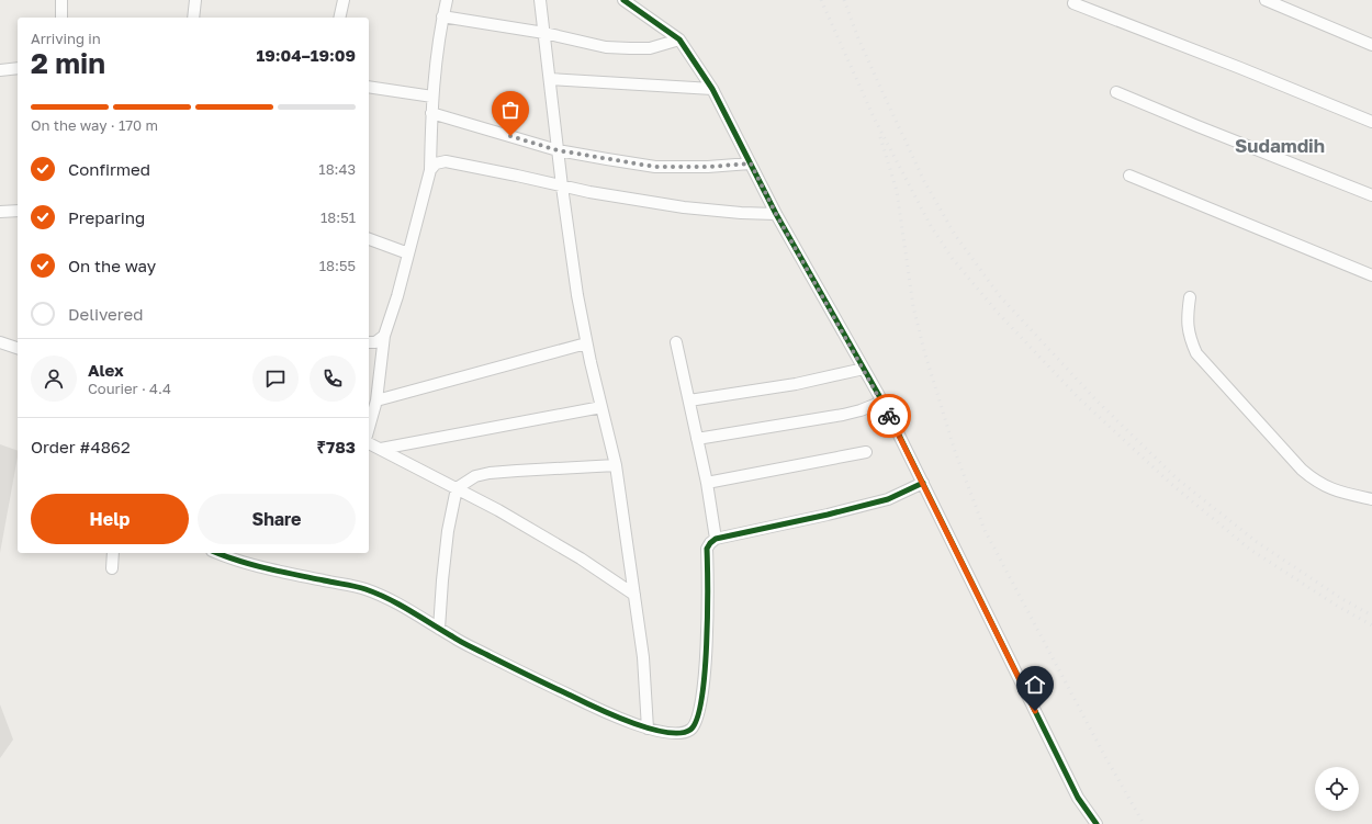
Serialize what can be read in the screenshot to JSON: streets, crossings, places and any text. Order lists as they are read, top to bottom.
{
  "districts": ["Sudamdih"],
  "page": {
    "heading": ["2 min", "Arriving in", "19:04–19:09"],
    "panel": [
      "Alex",
      "Courier · 4.4",
      "Order #4862",
      "₹783"
    ],
    "bar": "On the way · 170 m",
    "list": [
      ["Confirmed", "18:43"],
      ["Preparing", "18:51"],
      ["On the way", "18:55"],
      "Delivered"
    ],
    "buttons": ["Help", "Share"]
  }
}
